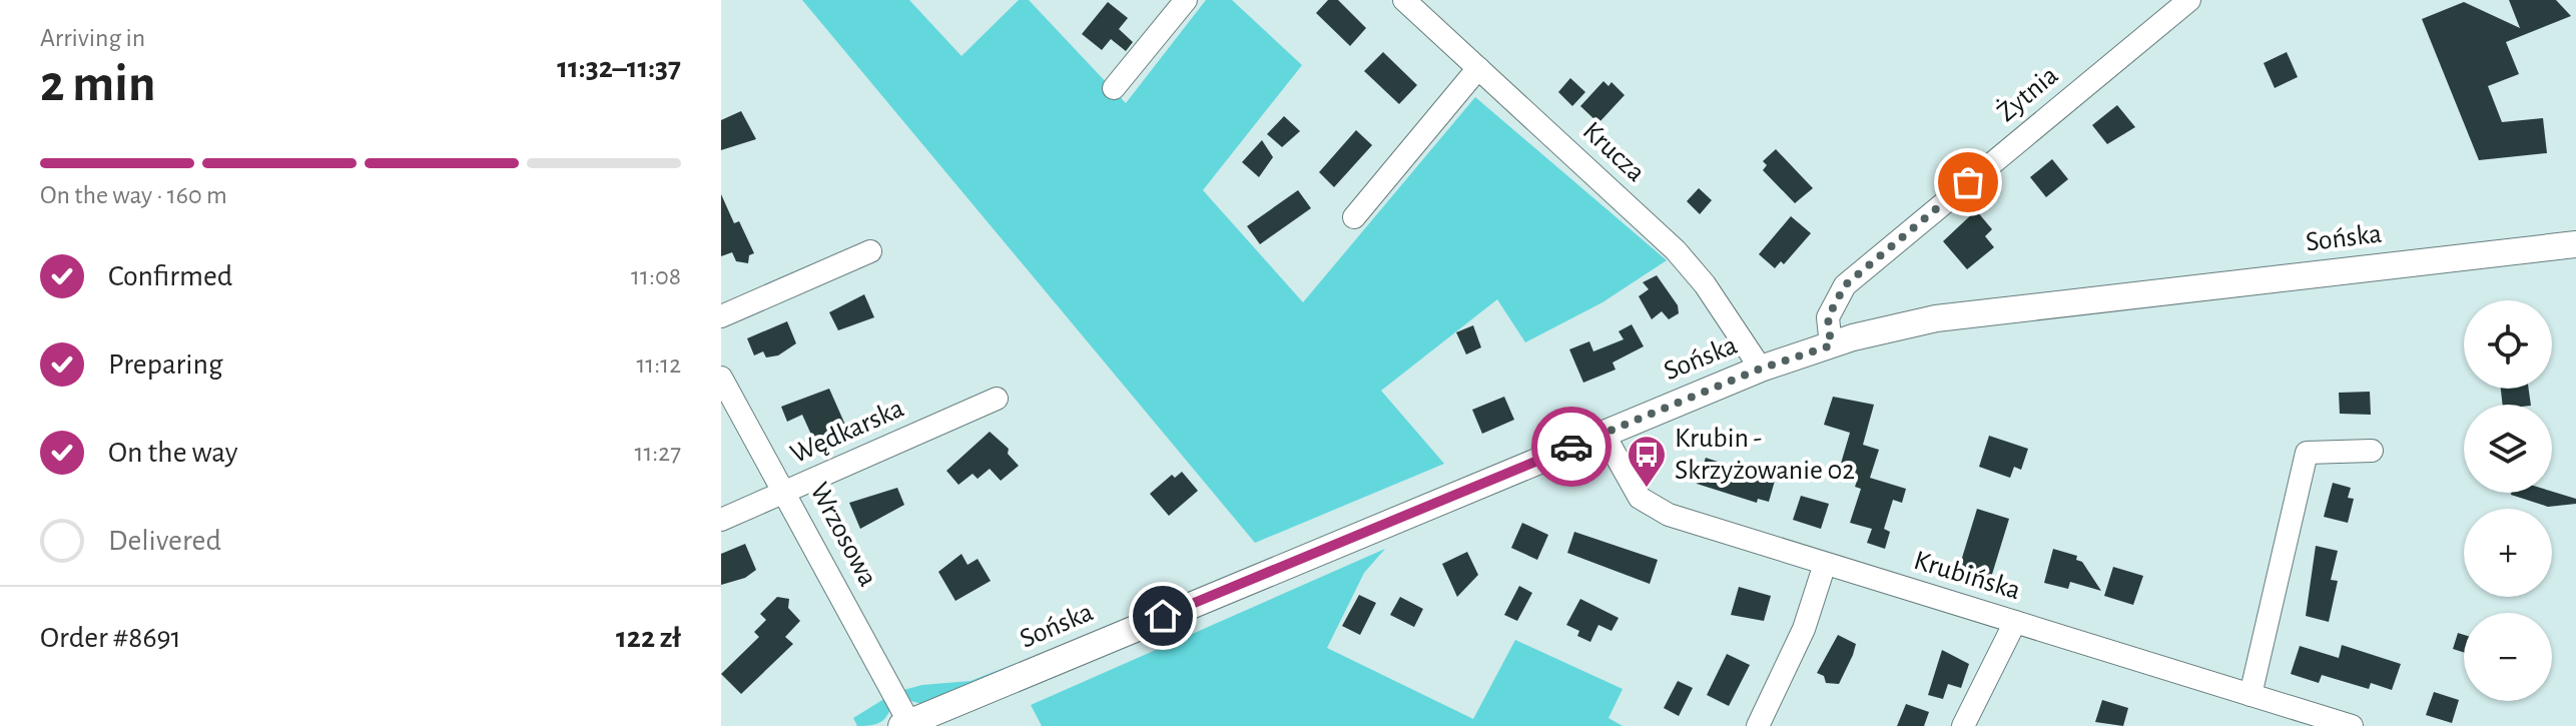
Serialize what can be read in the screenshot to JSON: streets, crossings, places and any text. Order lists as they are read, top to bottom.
{
  "streets": {
    "street": [
      "Żytnia",
      "Krucza",
      "Sońska",
      "Wędkarska",
      "Wrzosowa",
      "Krubińska"
    ]
  },
  "crossings": [
    ["Żytnia", "Sońska"],
    ["Krucza", "Sońska"],
    ["Sońska", "Wrzosowa"],
    ["Sońska", "Krubińska"],
    ["Wędkarska", "Wrzosowa"]
  ],
  "places": {
    "bus stop": ["Krubin - Skrzyżowanie 02"]
  },
  "page": {
    "heading": ["2 min", "Arriving in", "11:32–11:37"],
    "panel": ["Order #8691", "122 zł"],
    "bar": "On the way · 160 m",
    "list": [
      ["Confirmed", "11:08"],
      ["Preparing", "11:12"],
      ["On the way", "11:27"],
      "Delivered"
    ],
    "map_buttons": ["+", "−"]
  }
}
